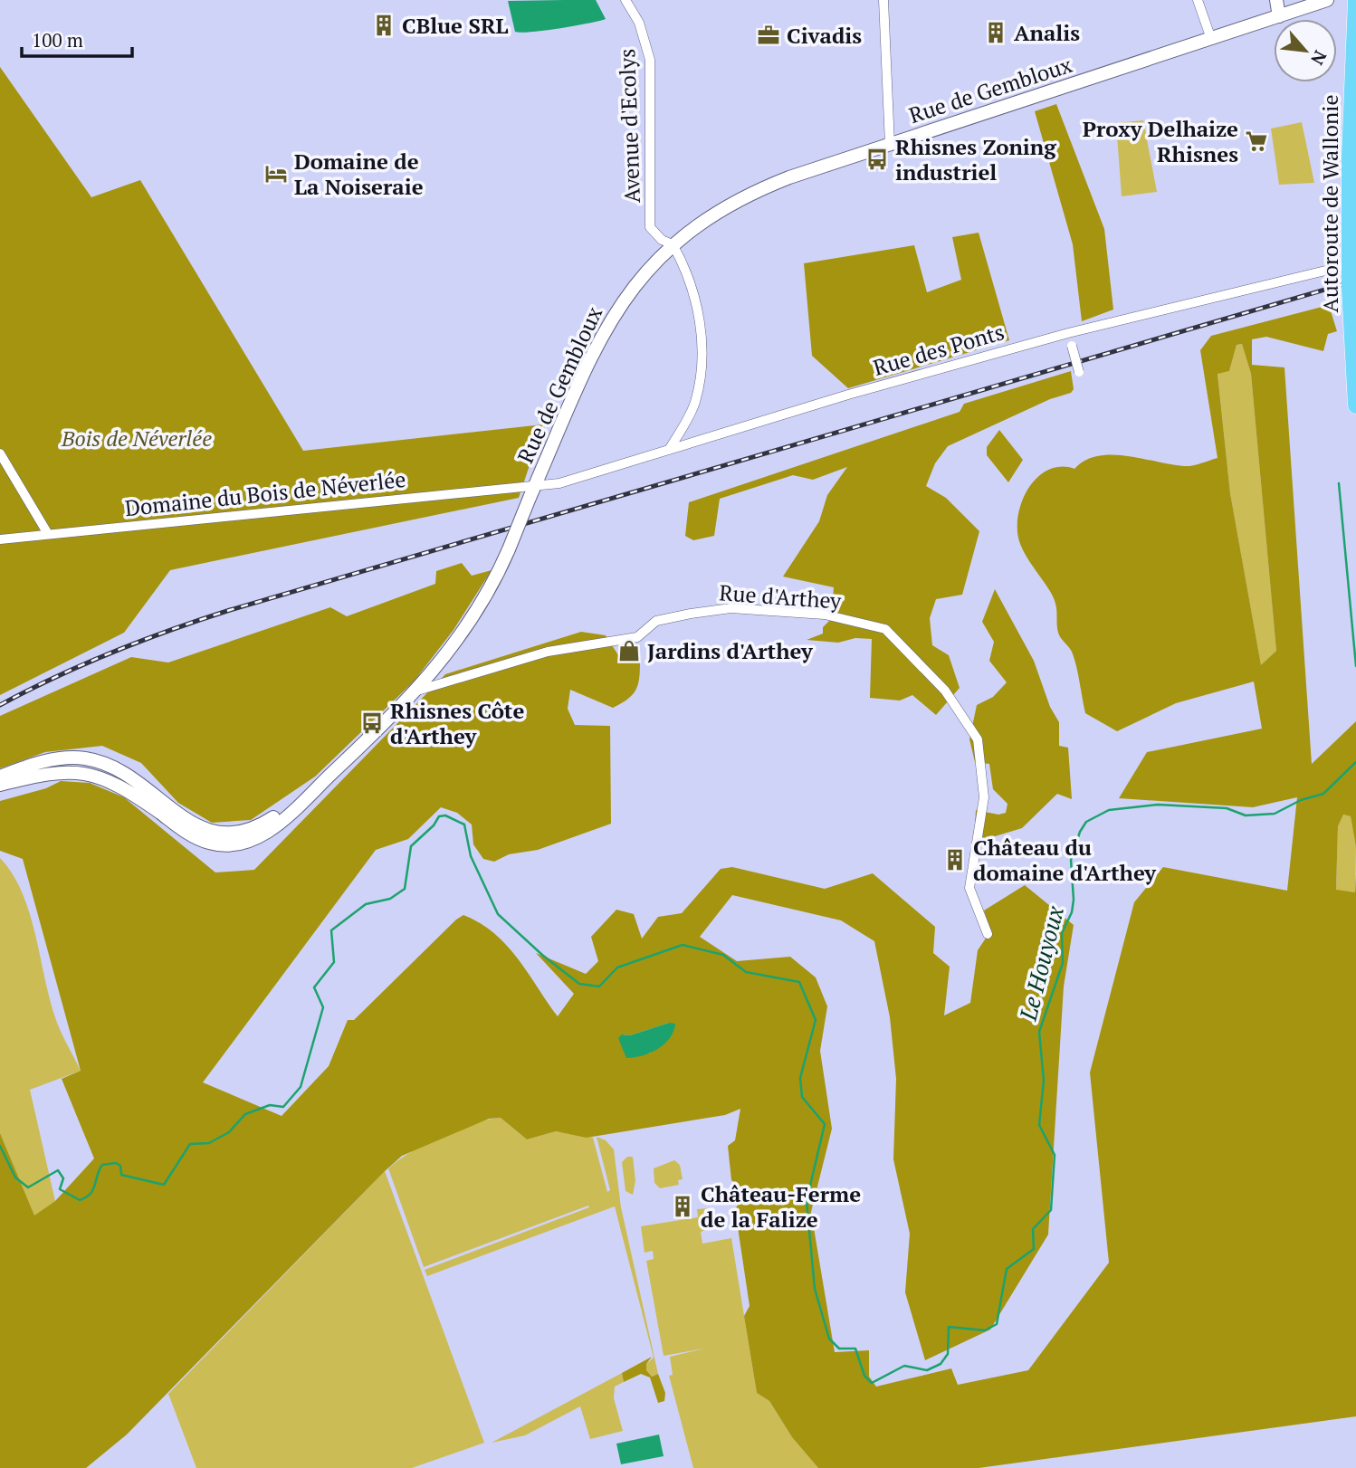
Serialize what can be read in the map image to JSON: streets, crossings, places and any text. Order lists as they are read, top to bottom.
{
  "streets": {
    "highway": ["Autoroute de Wallonie"],
    "main road": ["Rue de Gembloux"],
    "street": [
      "Avenue d'Ecolys",
      "Rue des Ponts",
      "Domaine du Bois de Néverlée",
      "Rue d'Arthey"
    ]
  },
  "crossings": [
    ["Rue de Gembloux", "Avenue d'Ecolys"],
    ["Rue de Gembloux", "Rue des Ponts"],
    ["Rue de Gembloux", "Domaine du Bois de Néverlée"],
    ["Rue de Gembloux", "Rue d'Arthey"],
    ["Autoroute de Wallonie", "Rue des Ponts"],
    ["Rue des Ponts", "Domaine du Bois de Néverlée"]
  ],
  "water": ["Le Houyoux"],
  "parks": ["Bois de Néverlée"],
  "places": {
    "building": [
      "CBlue SRL",
      "Analis",
      "Château du domaine d'Arthey",
      "Château-Ferme de la Falize"
    ],
    "office": ["Civadis"],
    "supermarket": ["Proxy Delhaize Rhisnes"],
    "bus stop": ["Rhisnes Zoning industriel", "Rhisnes Côte d'Arthey"],
    "hotel": ["Domaine de La Noiseraie"],
    "shop": ["Jardins d'Arthey"]
  },
  "scale_bar": "100 m",
  "north": "bottom right"
}
